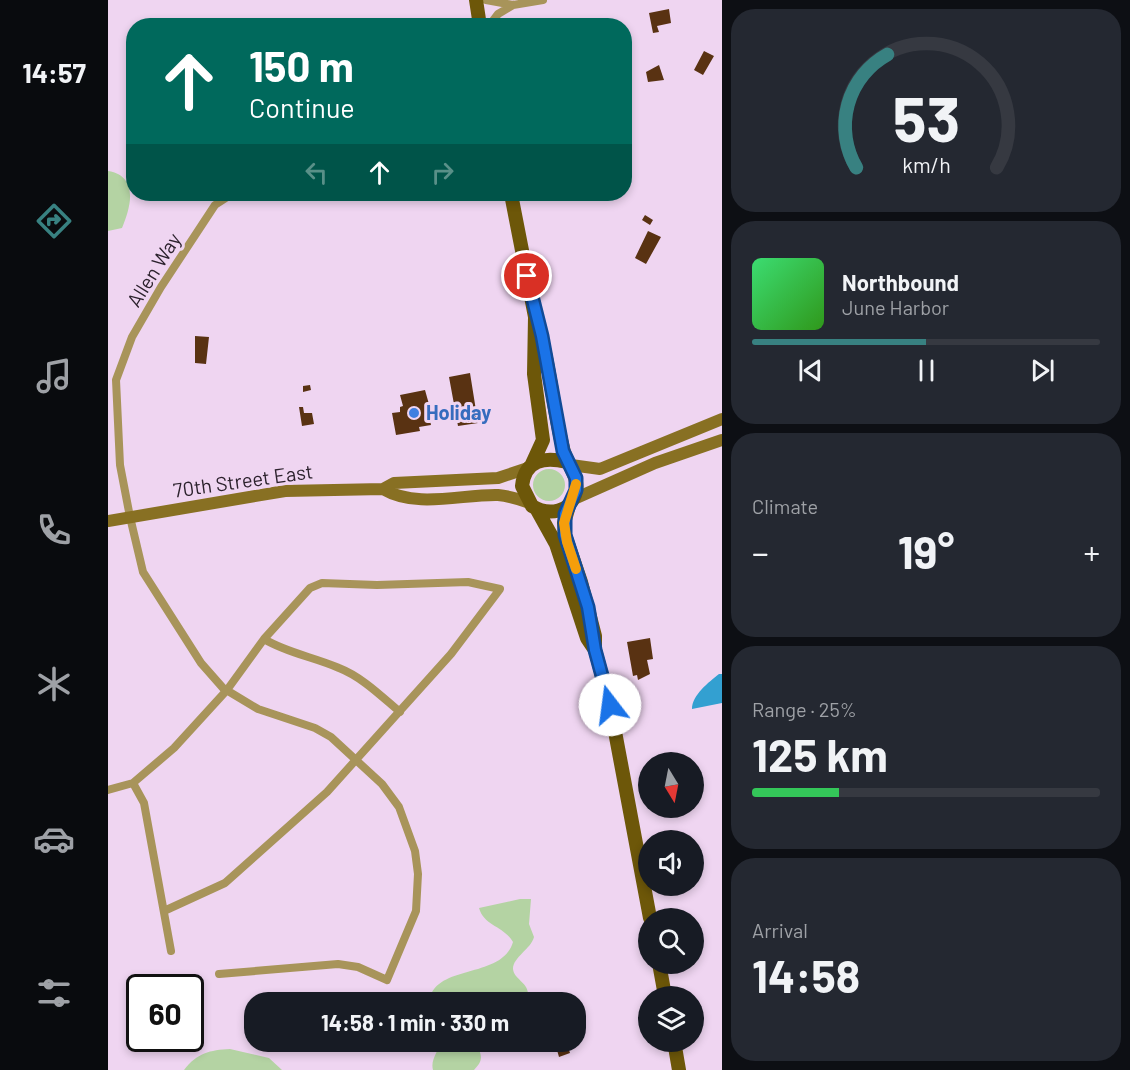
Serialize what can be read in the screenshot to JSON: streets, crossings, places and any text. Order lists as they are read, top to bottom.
{
  "streets": {
    "main road": ["70th Street East"],
    "street": ["Allen Way"]
  },
  "crossings": [
    ["Allen Way", "70th Street East"]
  ],
  "places": ["Holiday"],
  "north": "bottom",
  "page": {
    "tabs": "14:57",
    "turn": ["150 m", "Continue"],
    "song": ["Northbound", "June Harbor"],
    "tile": [
      "Climate",
      ["Range · 25%", "125 km"],
      ["Arrival", "14:58"]
    ],
    "heat": ["−", "19°", "+"],
    "limit": "60",
    "trip": "14:58 · 1 min · 330 m",
    "gauge": ["53", "km/h"]
  }
}
